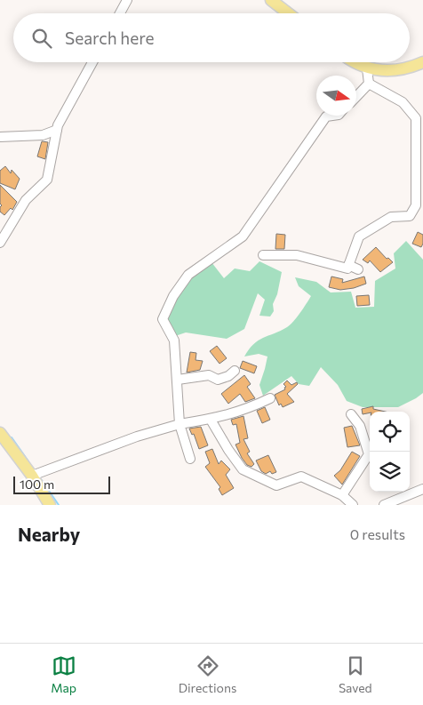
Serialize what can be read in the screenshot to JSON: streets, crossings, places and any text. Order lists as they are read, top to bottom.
{
  "scale_bar": "100 m",
  "north": "right",
  "page": {
    "search": "Search here",
    "scale": "100 m",
    "heading": ["Nearby", "0 results"],
    "nav": ["Map", "Directions", "Saved"]
  }
}
